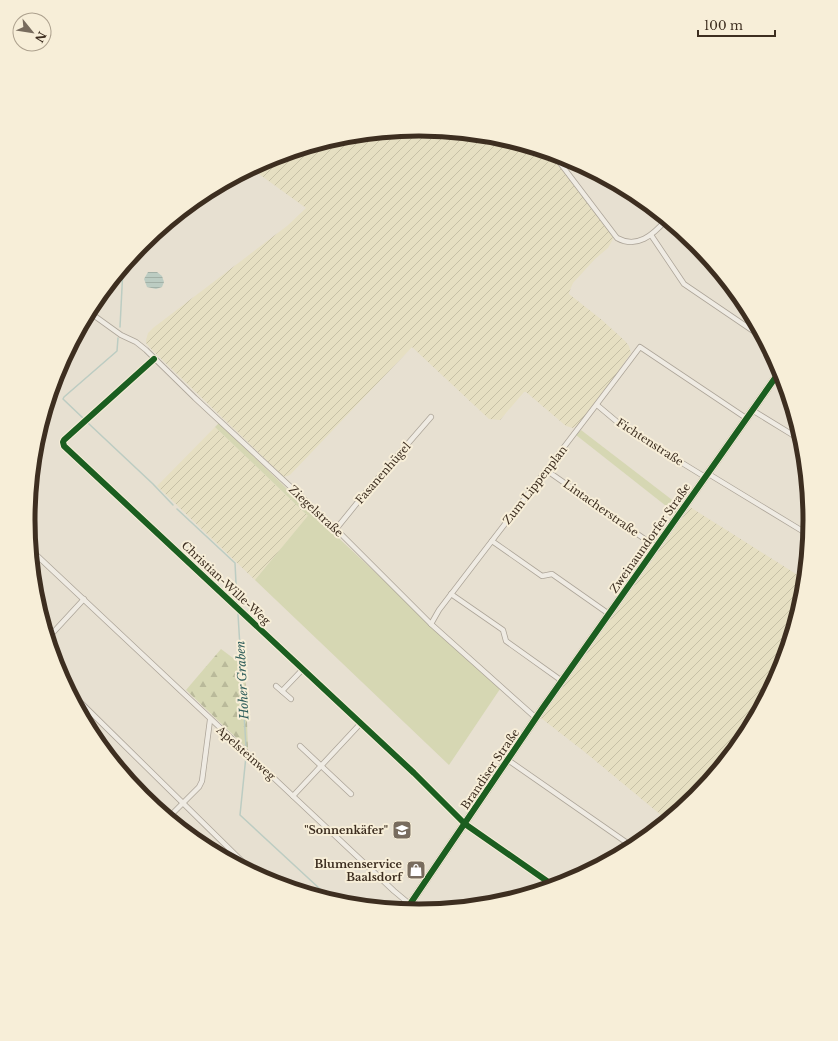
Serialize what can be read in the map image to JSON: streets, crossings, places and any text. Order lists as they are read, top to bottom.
{
  "streets": {
    "street": [
      "Fichtenstraße",
      "Fasanenhügel",
      "Zum Lippenplan",
      "Lintacherstraße",
      "Ziegelstraße",
      "Zweinaundorfer Straße",
      "Christian-Wille-Weg",
      "Apelsteinweg",
      "Brandiser Straße"
    ]
  },
  "crossings": [
    ["Fichtenstraße", "Zum Lippenplan"],
    ["Fichtenstraße", "Zweinaundorfer Straße"],
    ["Fasanenhügel", "Ziegelstraße"],
    ["Zum Lippenplan", "Lintacherstraße"],
    ["Zum Lippenplan", "Ziegelstraße"],
    ["Zum Lippenplan", "Zweinaundorfer Straße"],
    ["Lintacherstraße", "Zweinaundorfer Straße"],
    ["Ziegelstraße", "Zweinaundorfer Straße"],
    ["Ziegelstraße", "Christian-Wille-Weg"],
    ["Ziegelstraße", "Brandiser Straße"],
    ["Zweinaundorfer Straße", "Brandiser Straße"],
    ["Christian-Wille-Weg", "Brandiser Straße"]
  ],
  "water": ["Hoher Graben"],
  "places": {
    "school or university": ["\"Sonnenkäfer\""],
    "shop": ["Blumenservice Baalsdorf"]
  },
  "scale_bar": "100 m",
  "north": "bottom right"
}
